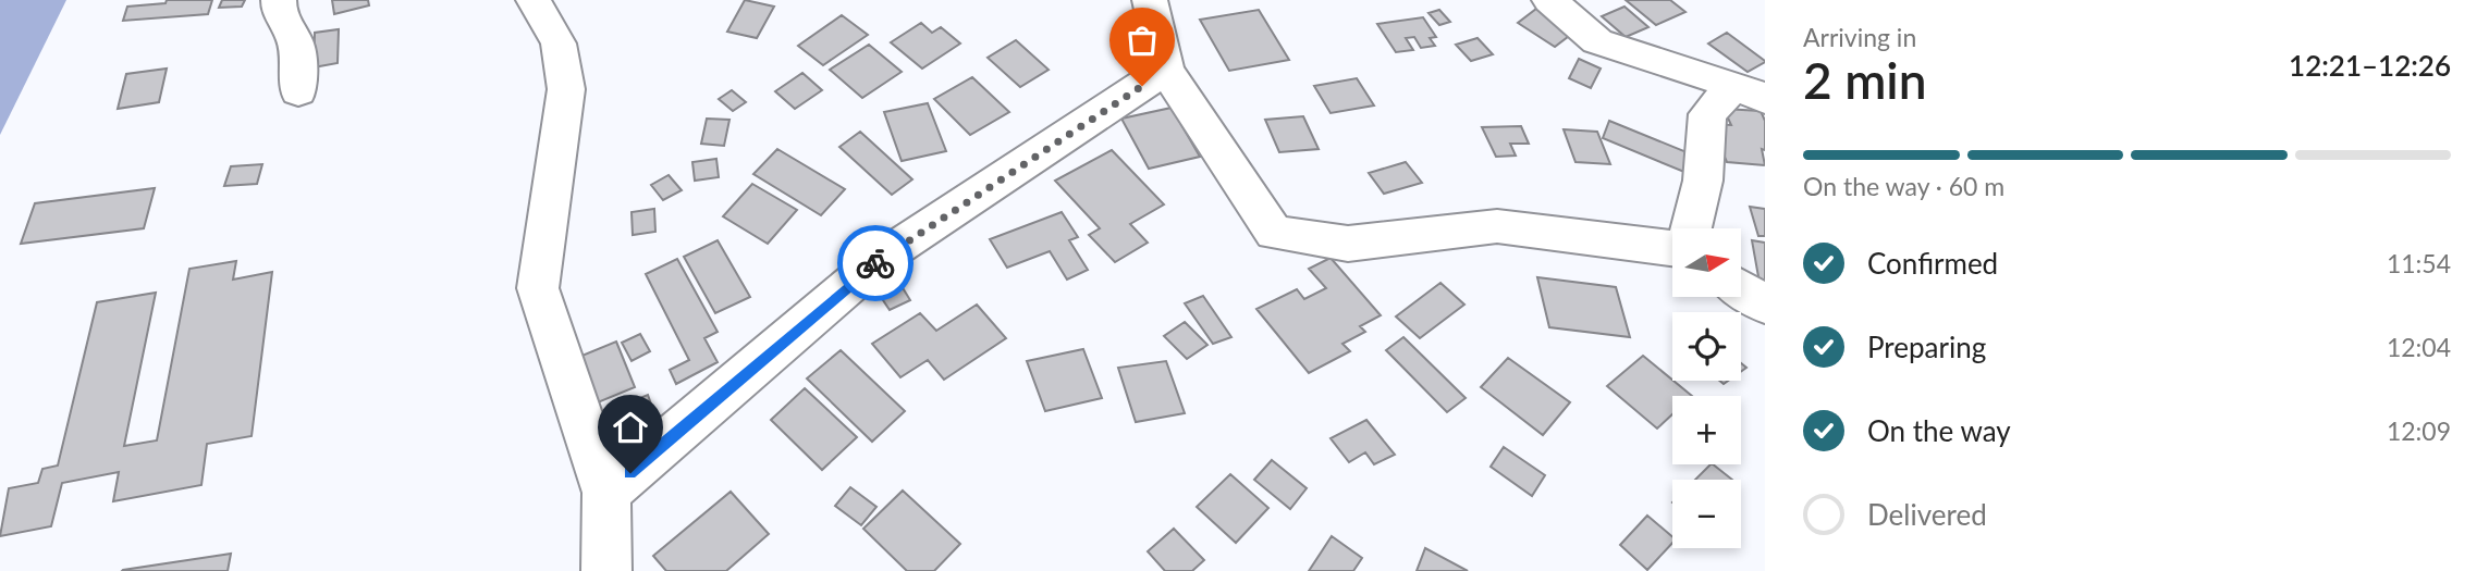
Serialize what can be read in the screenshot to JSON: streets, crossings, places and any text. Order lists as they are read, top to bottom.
{
  "north": "right",
  "page": {
    "heading": ["2 min", "Arriving in", "12:21–12:26"],
    "bar": "On the way · 60 m",
    "list": [
      ["Confirmed", "11:54"],
      ["Preparing", "12:04"],
      ["On the way", "12:09"],
      "Delivered"
    ],
    "map_buttons": ["+", "−"]
  }
}
